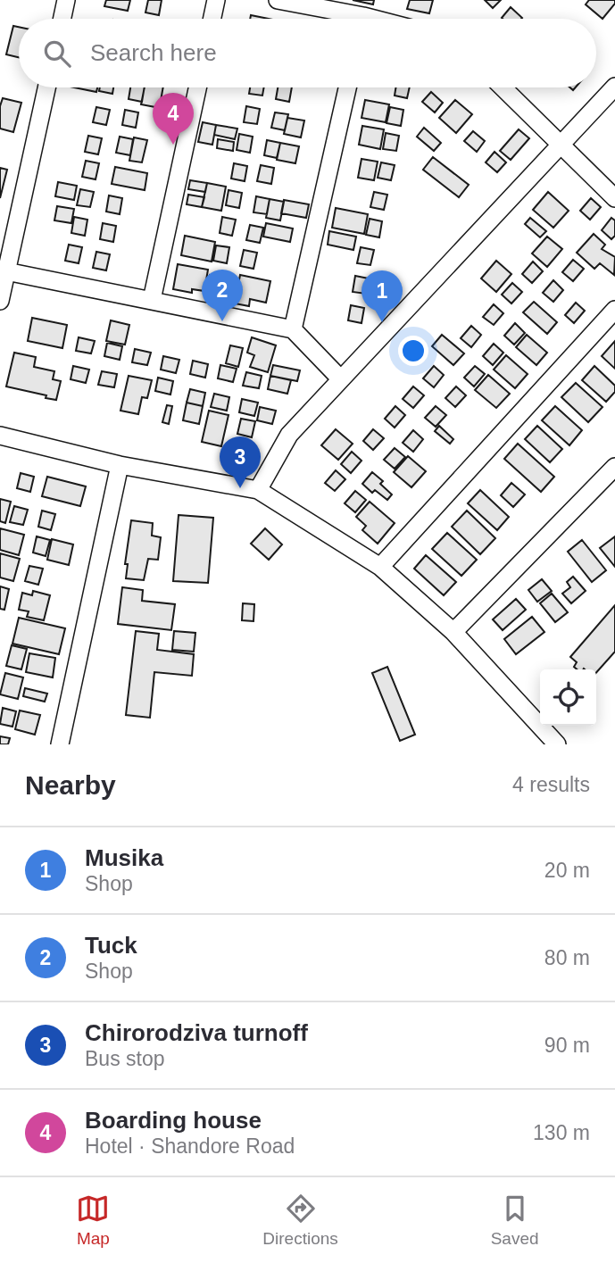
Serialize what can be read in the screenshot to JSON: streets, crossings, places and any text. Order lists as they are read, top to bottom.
{
  "page": {
    "search": "Search here",
    "pins": [
      "4",
      "2",
      "1",
      "3"
    ],
    "heading": ["Nearby", "4 results"],
    "list": [
      {
        "mark": "1",
        "name": "Musika",
        "note": "Shop",
        "value": "20 m"
      },
      {
        "mark": "2",
        "name": "Tuck",
        "note": "Shop",
        "value": "80 m"
      },
      {
        "mark": "3",
        "name": "Chirorodziva turnoff",
        "note": "Bus stop",
        "value": "90 m"
      },
      {
        "mark": "4",
        "name": "Boarding house",
        "note": "Hotel · Shandore Road",
        "value": "130 m"
      }
    ],
    "nav": ["Map", "Directions", "Saved"]
  }
}
